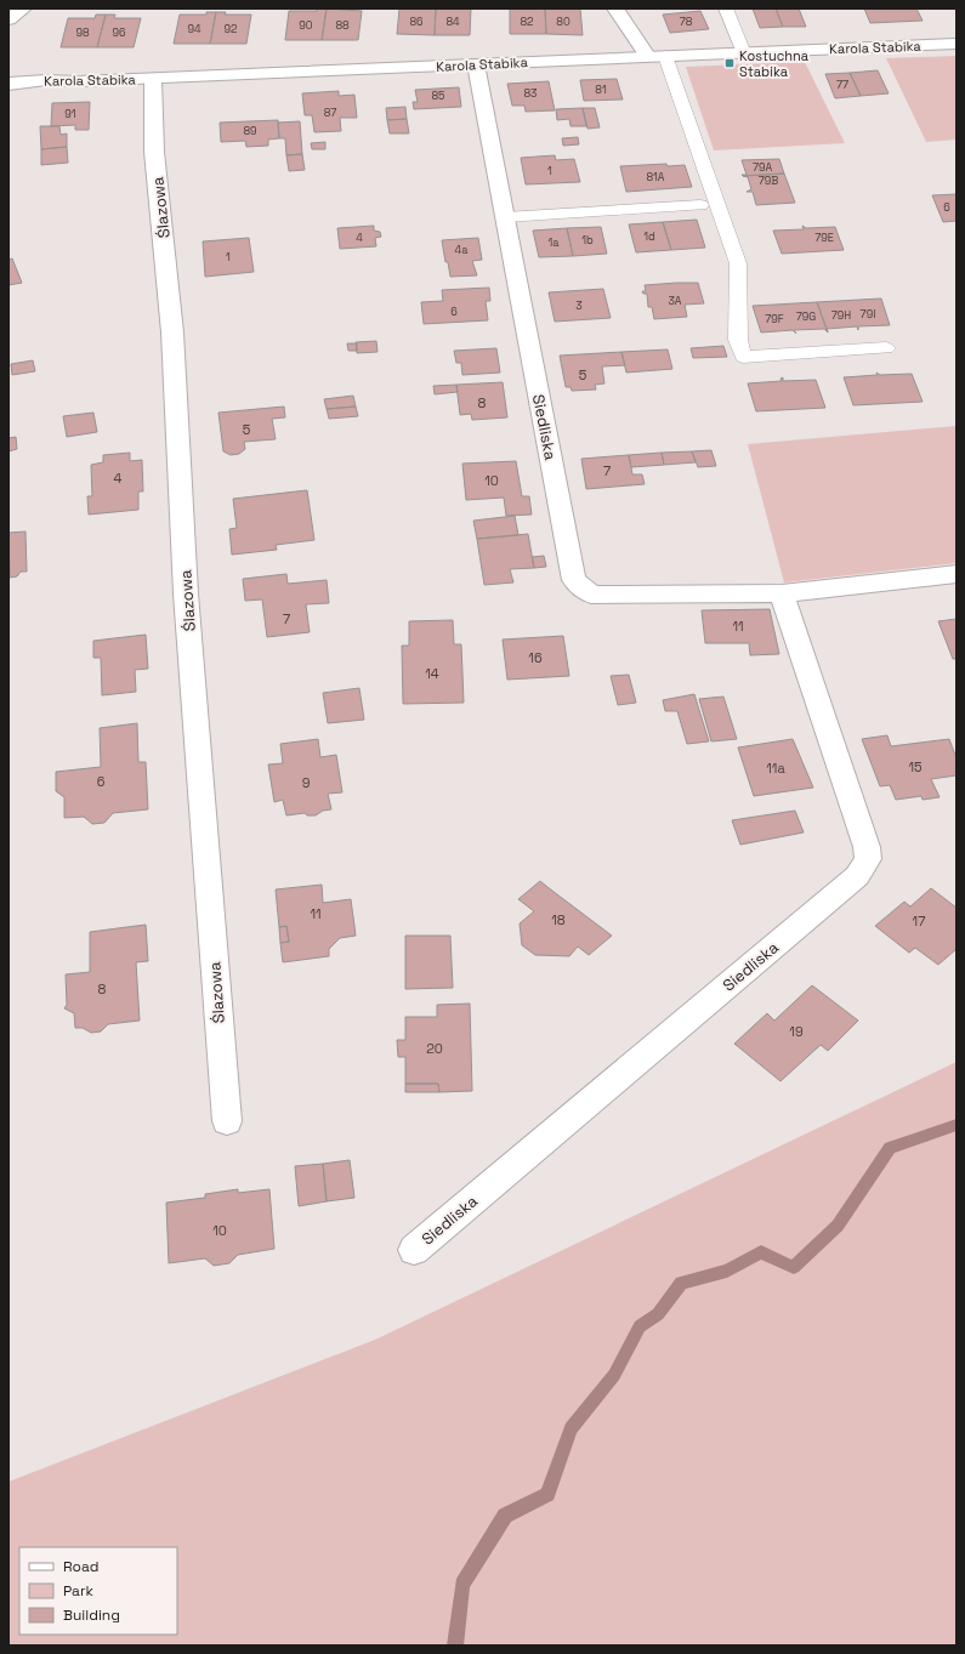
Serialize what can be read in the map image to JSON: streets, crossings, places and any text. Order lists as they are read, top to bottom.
{
  "streets": {
    "street": ["Karola Stabika", "Ślazowa", "Siedliska"]
  },
  "crossings": [
    ["Karola Stabika", "Ślazowa"],
    ["Karola Stabika", "Siedliska"]
  ],
  "places": {
    "transit": ["Kostuchna Stabika"]
  },
  "house_numbers": [
    "86",
    "84",
    "82",
    "80",
    "78",
    "90",
    "88",
    "94",
    "92",
    "98",
    "96",
    "77",
    "81",
    "83",
    "85",
    "87",
    "91",
    "89",
    "79A",
    "1",
    "81A",
    "79B",
    "6",
    "1d",
    "4",
    "79E",
    "1b",
    "1a",
    "4a",
    "1",
    "3A",
    "3",
    "6",
    "79I",
    "79H",
    "79G",
    "79F",
    "5",
    "8",
    "5",
    "7",
    "4",
    "10",
    "7",
    "11",
    "16",
    "14",
    "15",
    "11a",
    "6",
    "9",
    "11",
    "18",
    "17",
    "8",
    "19",
    "20",
    "10"
  ],
  "legend": ["Road", "Park", "Building"]
}
